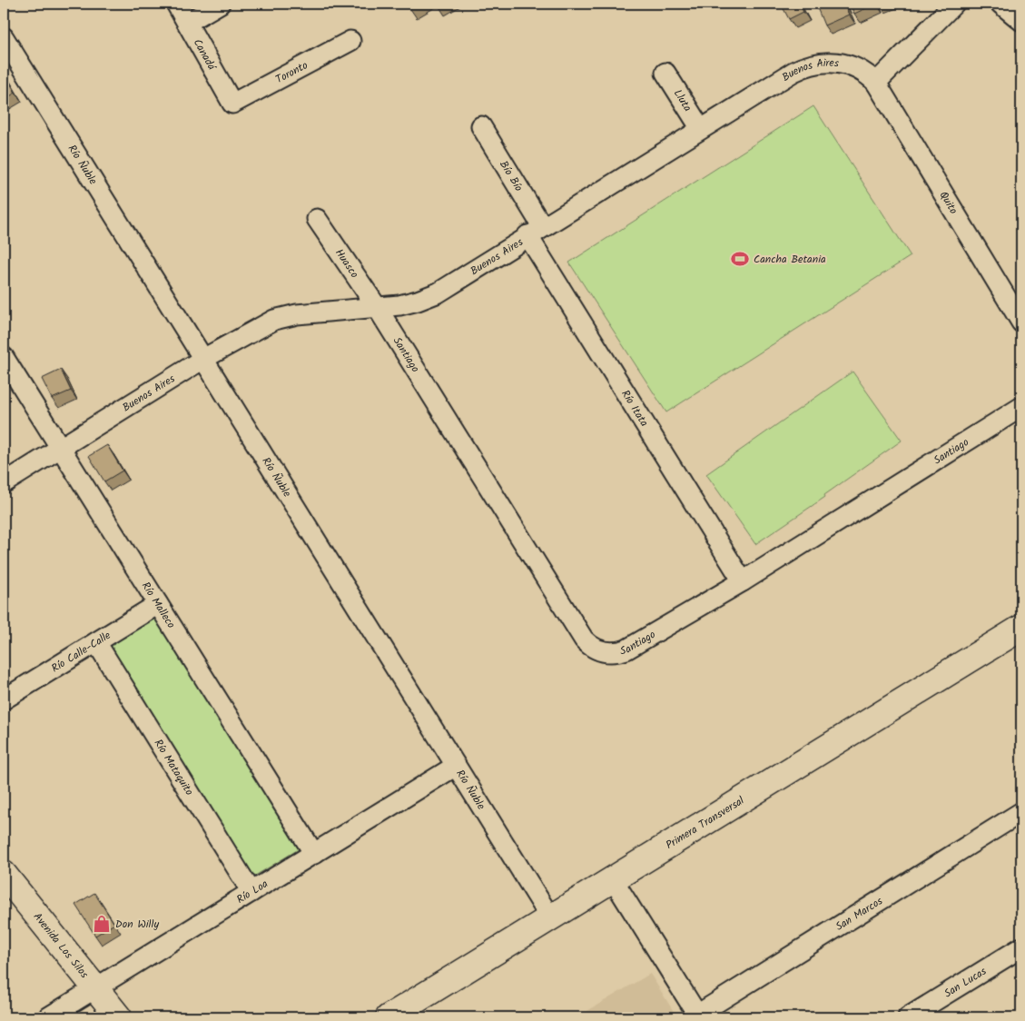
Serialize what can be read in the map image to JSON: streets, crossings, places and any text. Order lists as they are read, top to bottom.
{
  "streets": {
    "main road": ["Primera Transversal", "Avenida Los Silos"],
    "street": [
      "Canadá",
      "Toronto",
      "Buenos Aires",
      "Lluta",
      "Río Ñuble",
      "Bío Bío",
      "Quito",
      "Huasco",
      "Santiago",
      "Río Itata",
      "Río Malleco",
      "Río Calle-Calle",
      "Río Mataquito",
      "Río Loa",
      "San Marcos",
      "San Lucas"
    ]
  },
  "crossings": [
    ["Canadá", "Toronto"],
    ["Buenos Aires", "Lluta"],
    ["Buenos Aires", "Río Ñuble"],
    ["Buenos Aires", "Bío Bío"],
    ["Buenos Aires", "Quito"],
    ["Buenos Aires", "Huasco"],
    ["Buenos Aires", "Santiago"],
    ["Buenos Aires", "Río Itata"],
    ["Buenos Aires", "Río Malleco"],
    ["Río Ñuble", "Primera Transversal"],
    ["Río Ñuble", "Río Loa"],
    ["Bío Bío", "Río Itata"],
    ["Huasco", "Santiago"],
    ["Santiago", "Río Itata"],
    ["Río Malleco", "Río Calle-Calle"],
    ["Río Malleco", "Río Loa"],
    ["Río Calle-Calle", "Río Mataquito"],
    ["Río Mataquito", "Río Loa"],
    ["Río Loa", "Avenida Los Silos"]
  ],
  "places": {
    "sports": ["Cancha Betania"],
    "shop": ["Don Willy"]
  }
}
